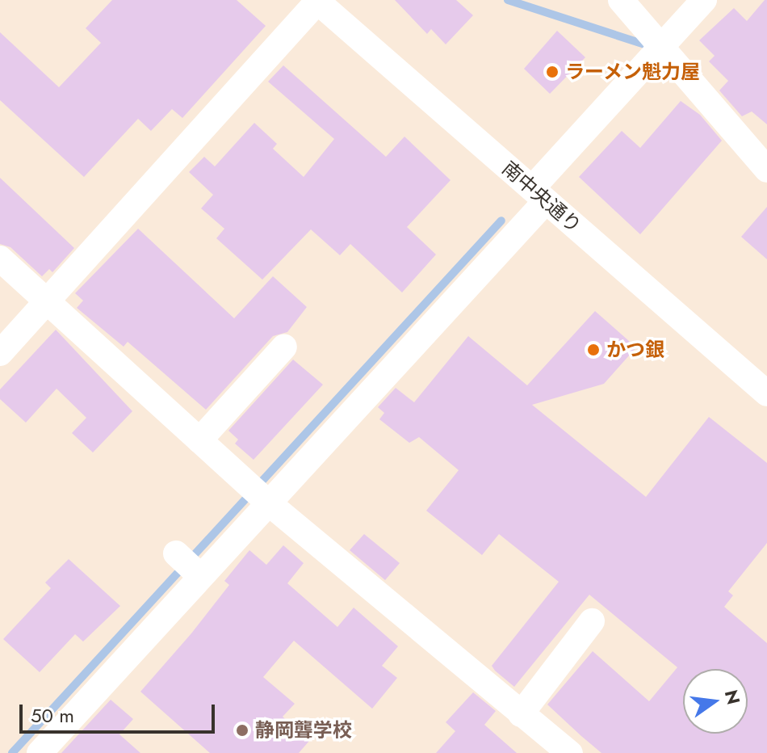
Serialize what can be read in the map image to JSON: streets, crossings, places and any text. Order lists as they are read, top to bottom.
{
  "streets": {
    "street": ["南中央通り"]
  },
  "places": ["ラーメン魁力屋", "かつ銀", "静岡聾学校"],
  "scale_bar": "50 m",
  "north": "right"
}
